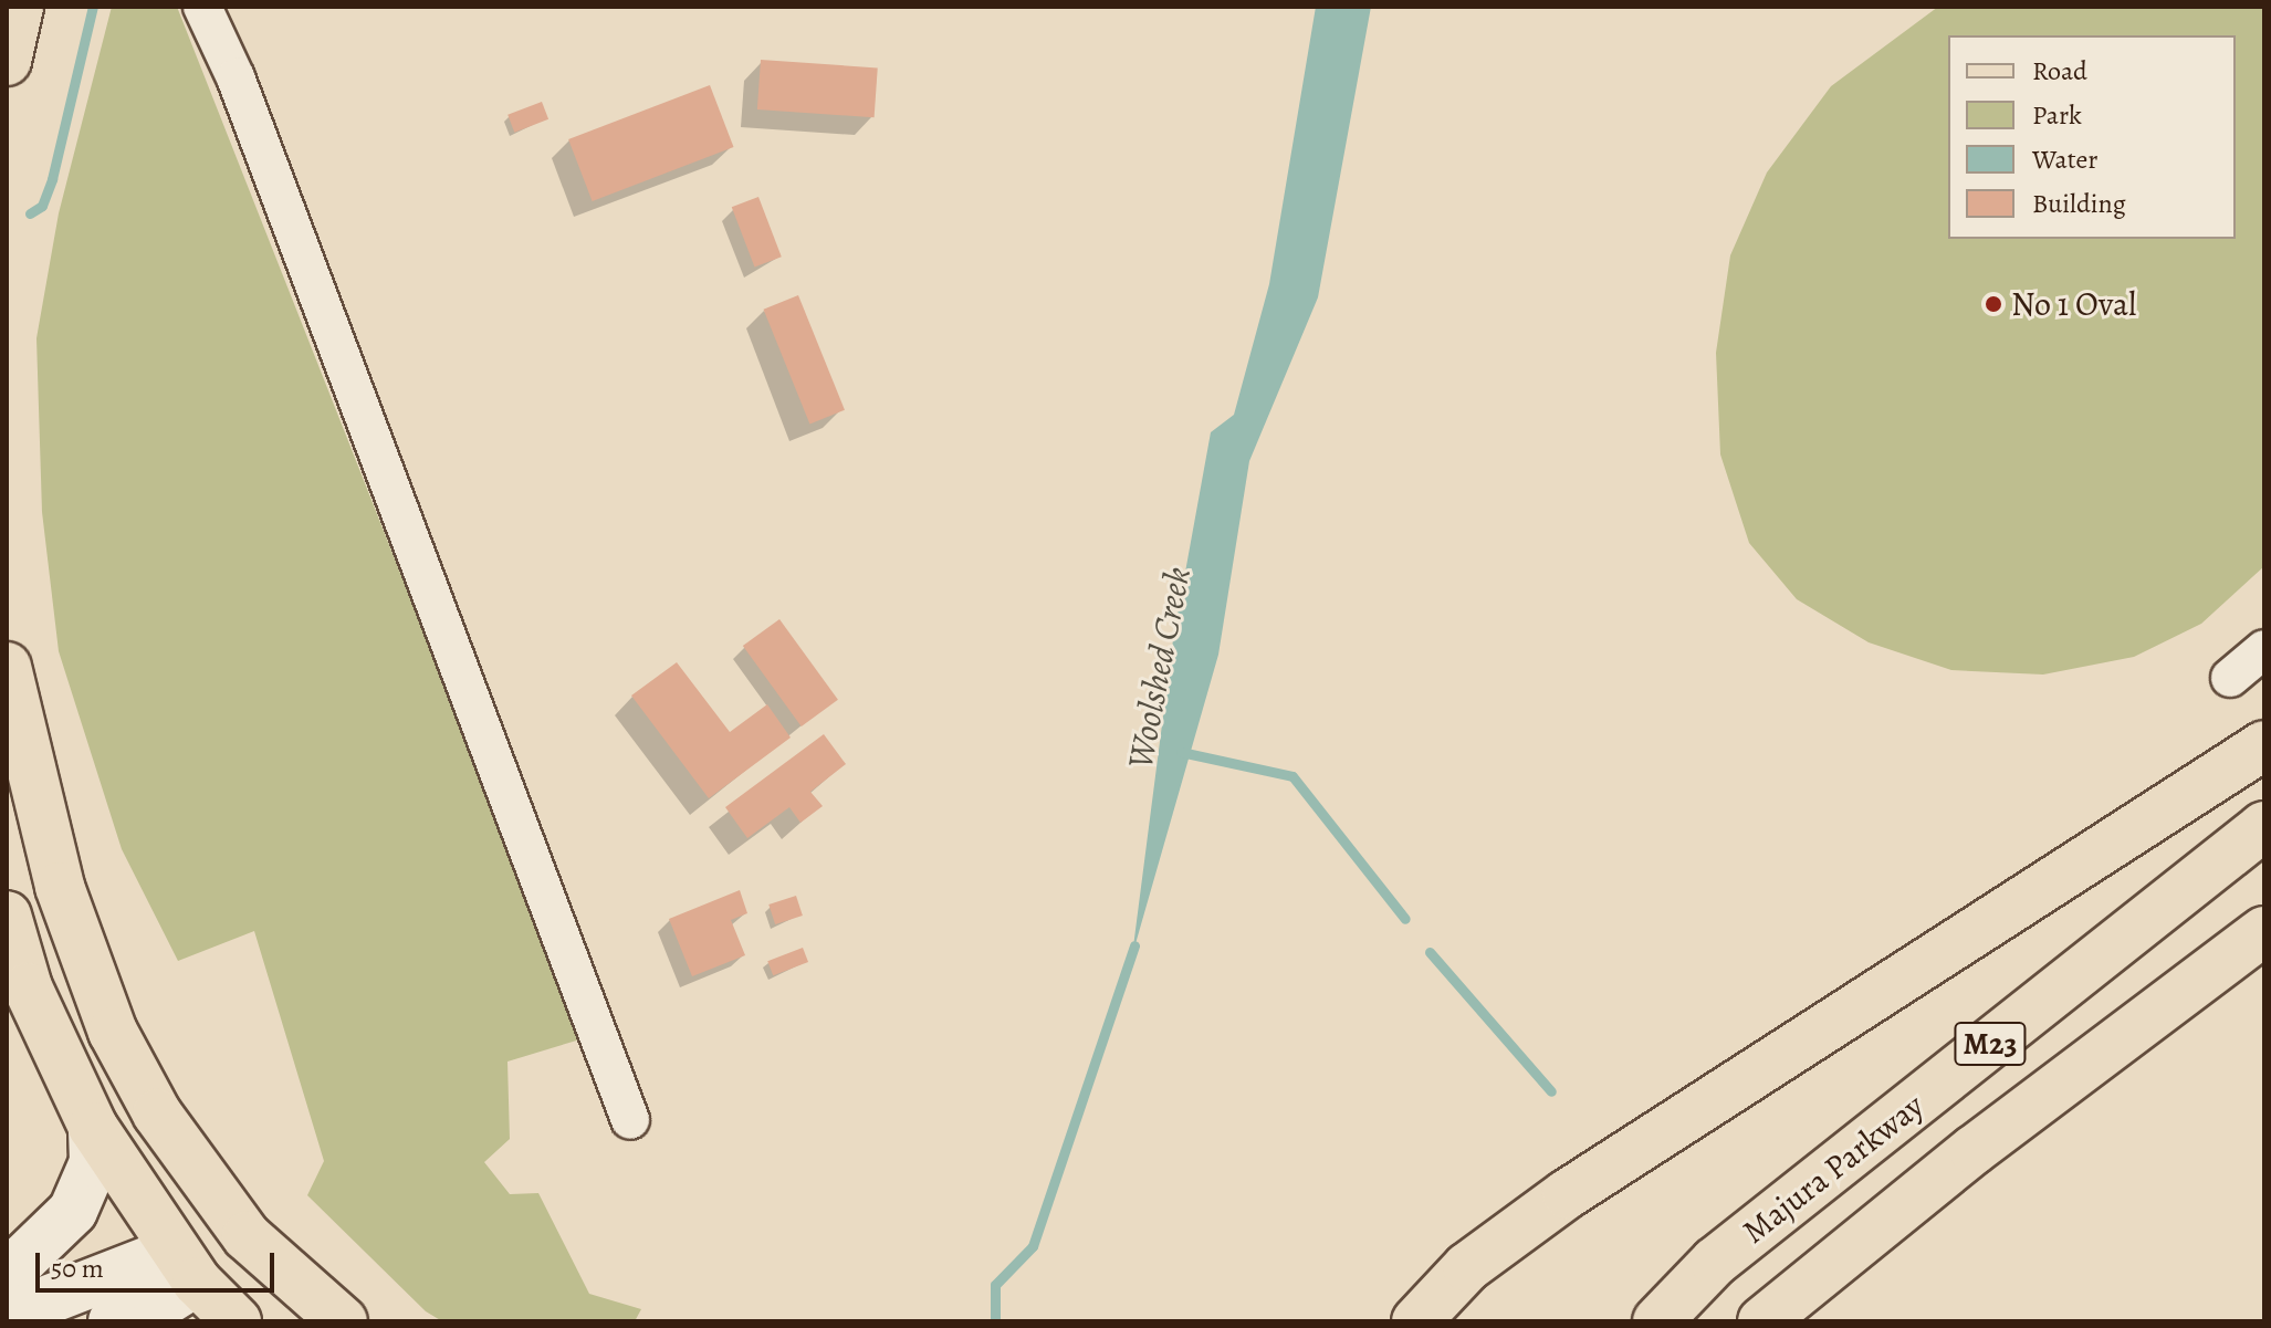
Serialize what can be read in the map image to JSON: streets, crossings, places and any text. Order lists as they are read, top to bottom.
{
  "streets": {
    "main road": ["M23", "Majura Parkway"]
  },
  "water": ["Woolshed Creek"],
  "places": ["No 1 Oval"],
  "legend": [
    "Road",
    "Park",
    "Water",
    "Building"
  ],
  "scale_bar": "50 m"
}
